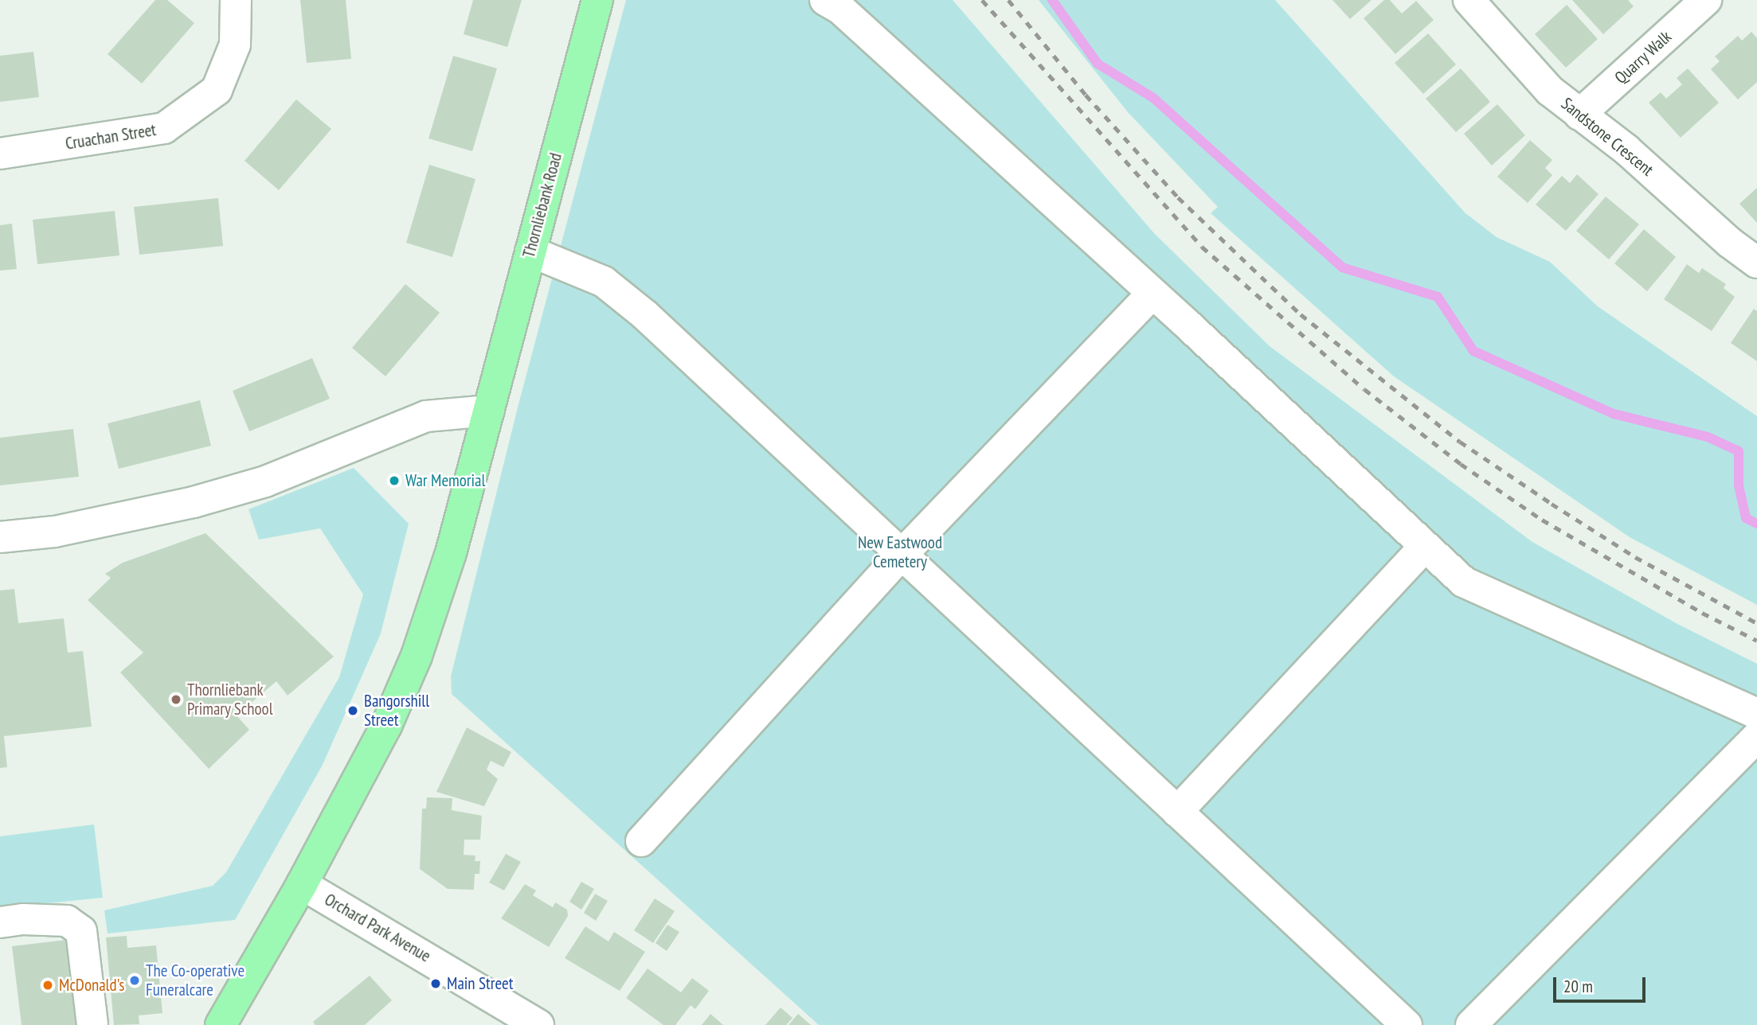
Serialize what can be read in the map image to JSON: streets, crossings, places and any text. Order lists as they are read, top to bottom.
{
  "streets": {
    "main road": ["Thornliebank Road"],
    "street": [
      "Quarry Walk",
      "Cruachan Street",
      "Sandstone Crescent",
      "Orchard Park Avenue"
    ]
  },
  "crossings": [
    ["Quarry Walk", "Sandstone Crescent"]
  ],
  "parks": ["New Eastwood Cemetery"],
  "places": [
    "War Memorial",
    "Thornliebank Primary School",
    "Bangorshill Street",
    "The Co-operative Funeralcare",
    "Main Street",
    "McDonald's"
  ],
  "scale_bar": "20 m"
}
